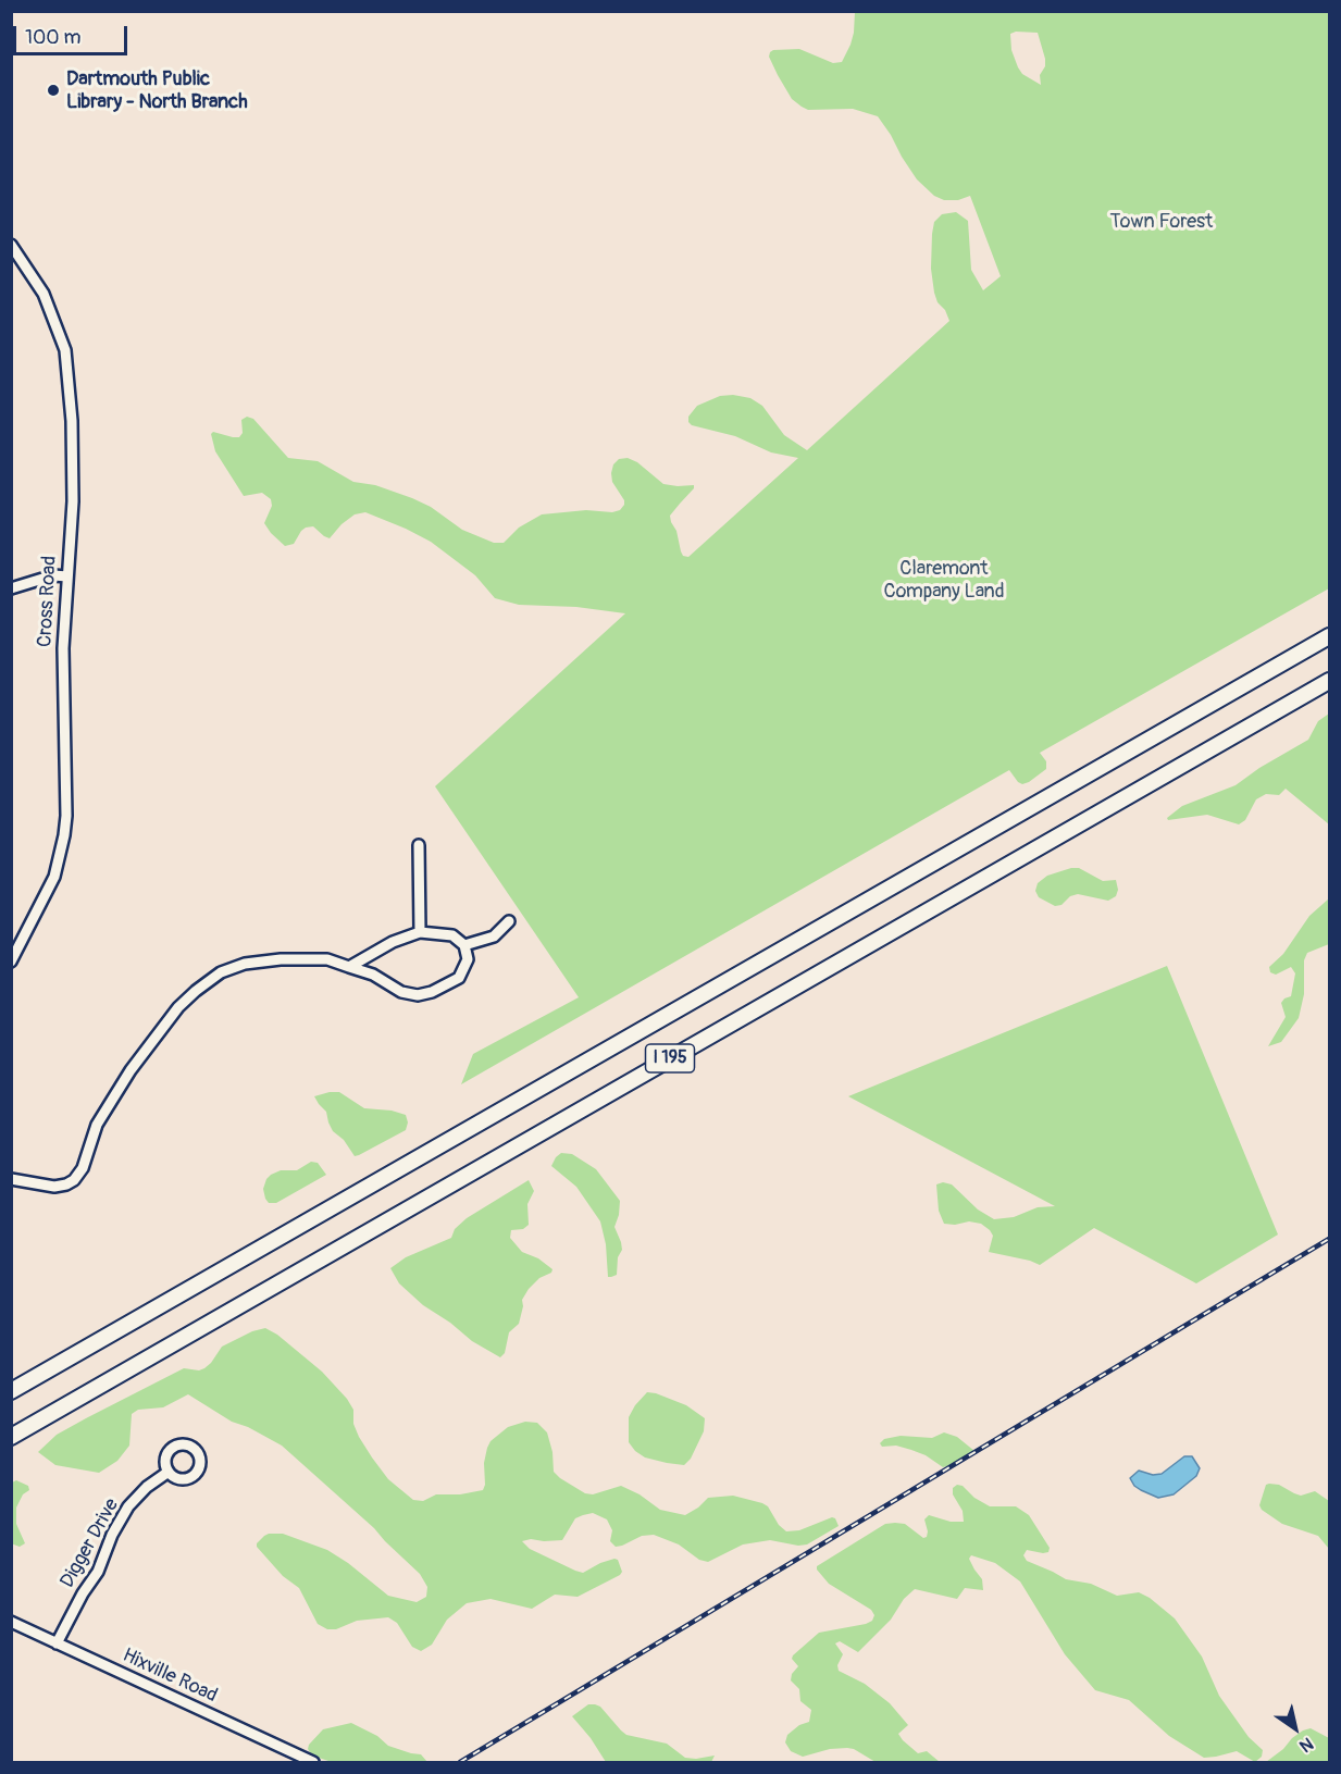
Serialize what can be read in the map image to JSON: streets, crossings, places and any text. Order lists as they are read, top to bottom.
{
  "streets": {
    "highway": ["I 195"],
    "street": ["Cross Road", "Digger Drive", "Hixville Road"]
  },
  "crossings": [
    ["Digger Drive", "Hixville Road"]
  ],
  "parks": ["Town Forest", "Claremont Company Land"],
  "places": ["Dartmouth Public Library - North Branch"],
  "scale_bar": "100 m",
  "north": "bottom right"
}
